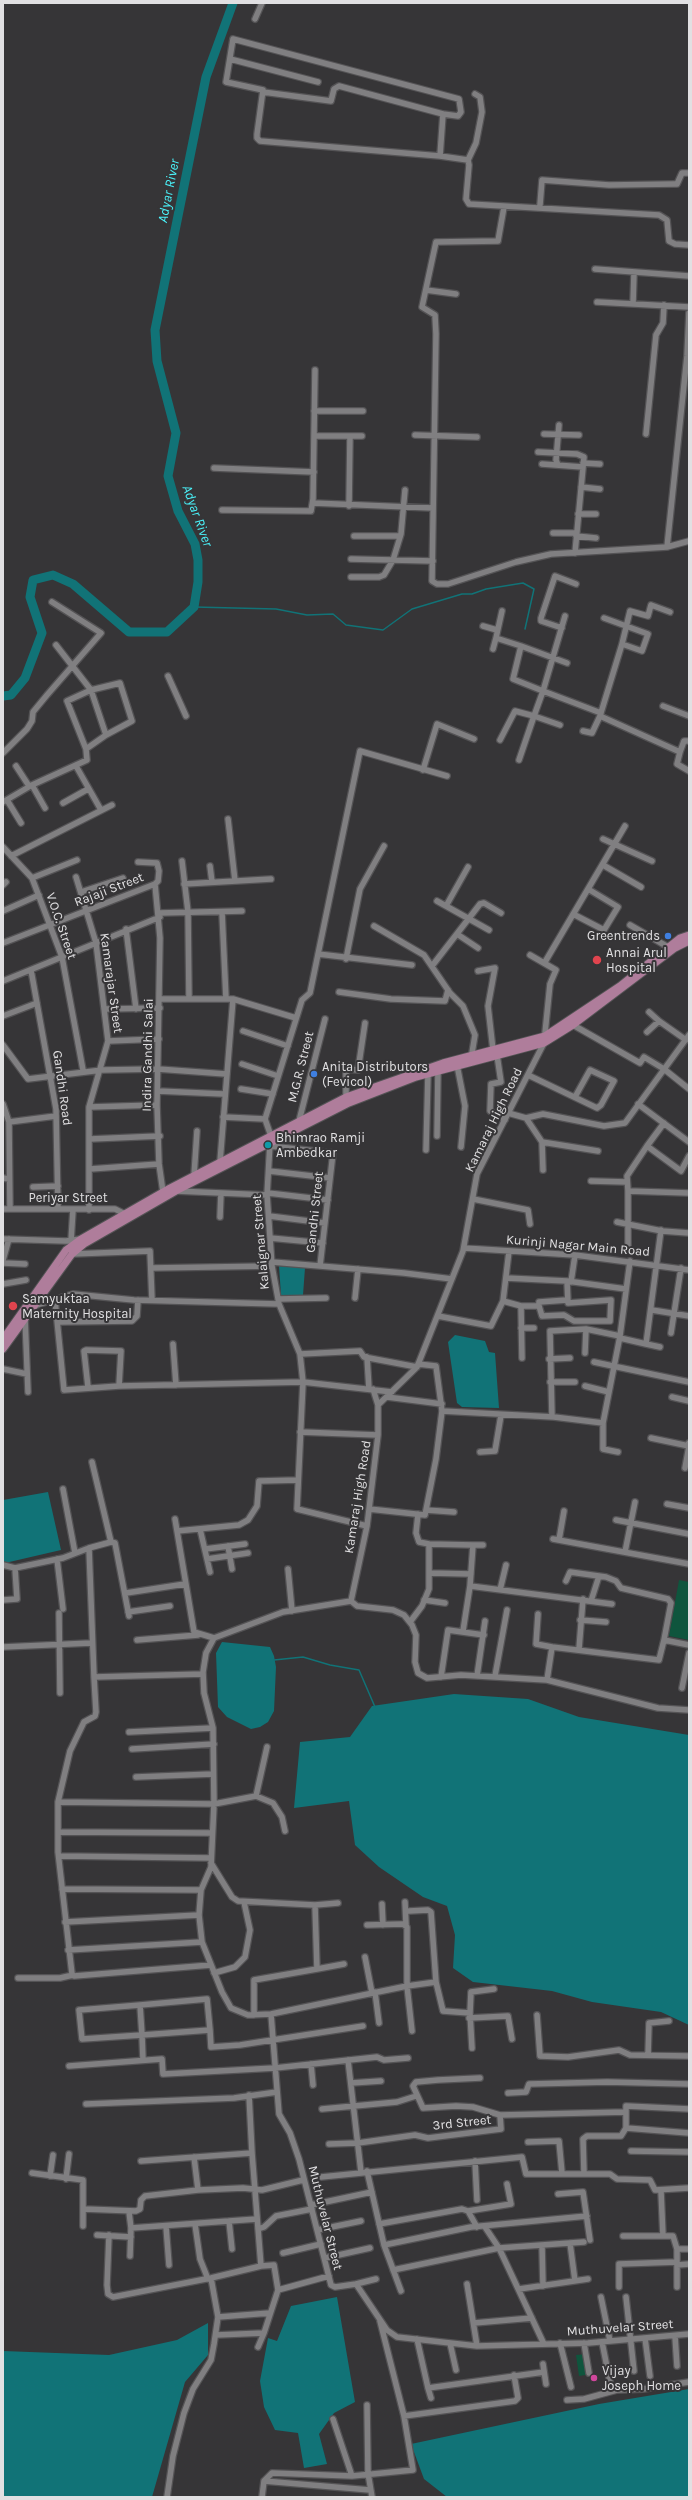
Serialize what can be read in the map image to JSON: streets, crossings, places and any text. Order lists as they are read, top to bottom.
{
  "streets": {
    "street": [
      "Rajaji Street",
      "V.O.C. Street",
      "Kamarajar Street",
      "Indira Gandhi Salai",
      "M.G.R. Street",
      "Gandhi Road",
      "Kamaraj High Road",
      "Periyar Street",
      "Gandhi Street",
      "Kalaignar Street",
      "Kurinji Nagar Main Road",
      "3rd Street",
      "Muthuvelar Street"
    ]
  },
  "crossings": [
    ["Rajaji Street", "V.O.C. Street"],
    ["Rajaji Street", "Kamarajar Street"],
    ["Rajaji Street", "Indira Gandhi Salai"],
    ["Kamarajar Street", "Periyar Street"],
    ["Gandhi Road", "Periyar Street"],
    ["Kamaraj High Road", "Kalaignar Street"],
    ["Kamaraj High Road", "Kurinji Nagar Main Road"],
    ["Gandhi Street", "Kalaignar Street"]
  ],
  "water": ["Adyar River"],
  "places": [
    "Greentrends",
    "Annai Arul Hospital",
    "Anita Distributors (Fevicol)",
    "Bhimrao Ramji Ambedkar",
    "Samyuktaa Maternity Hospital",
    "Vijay Joseph Home"
  ]
}
